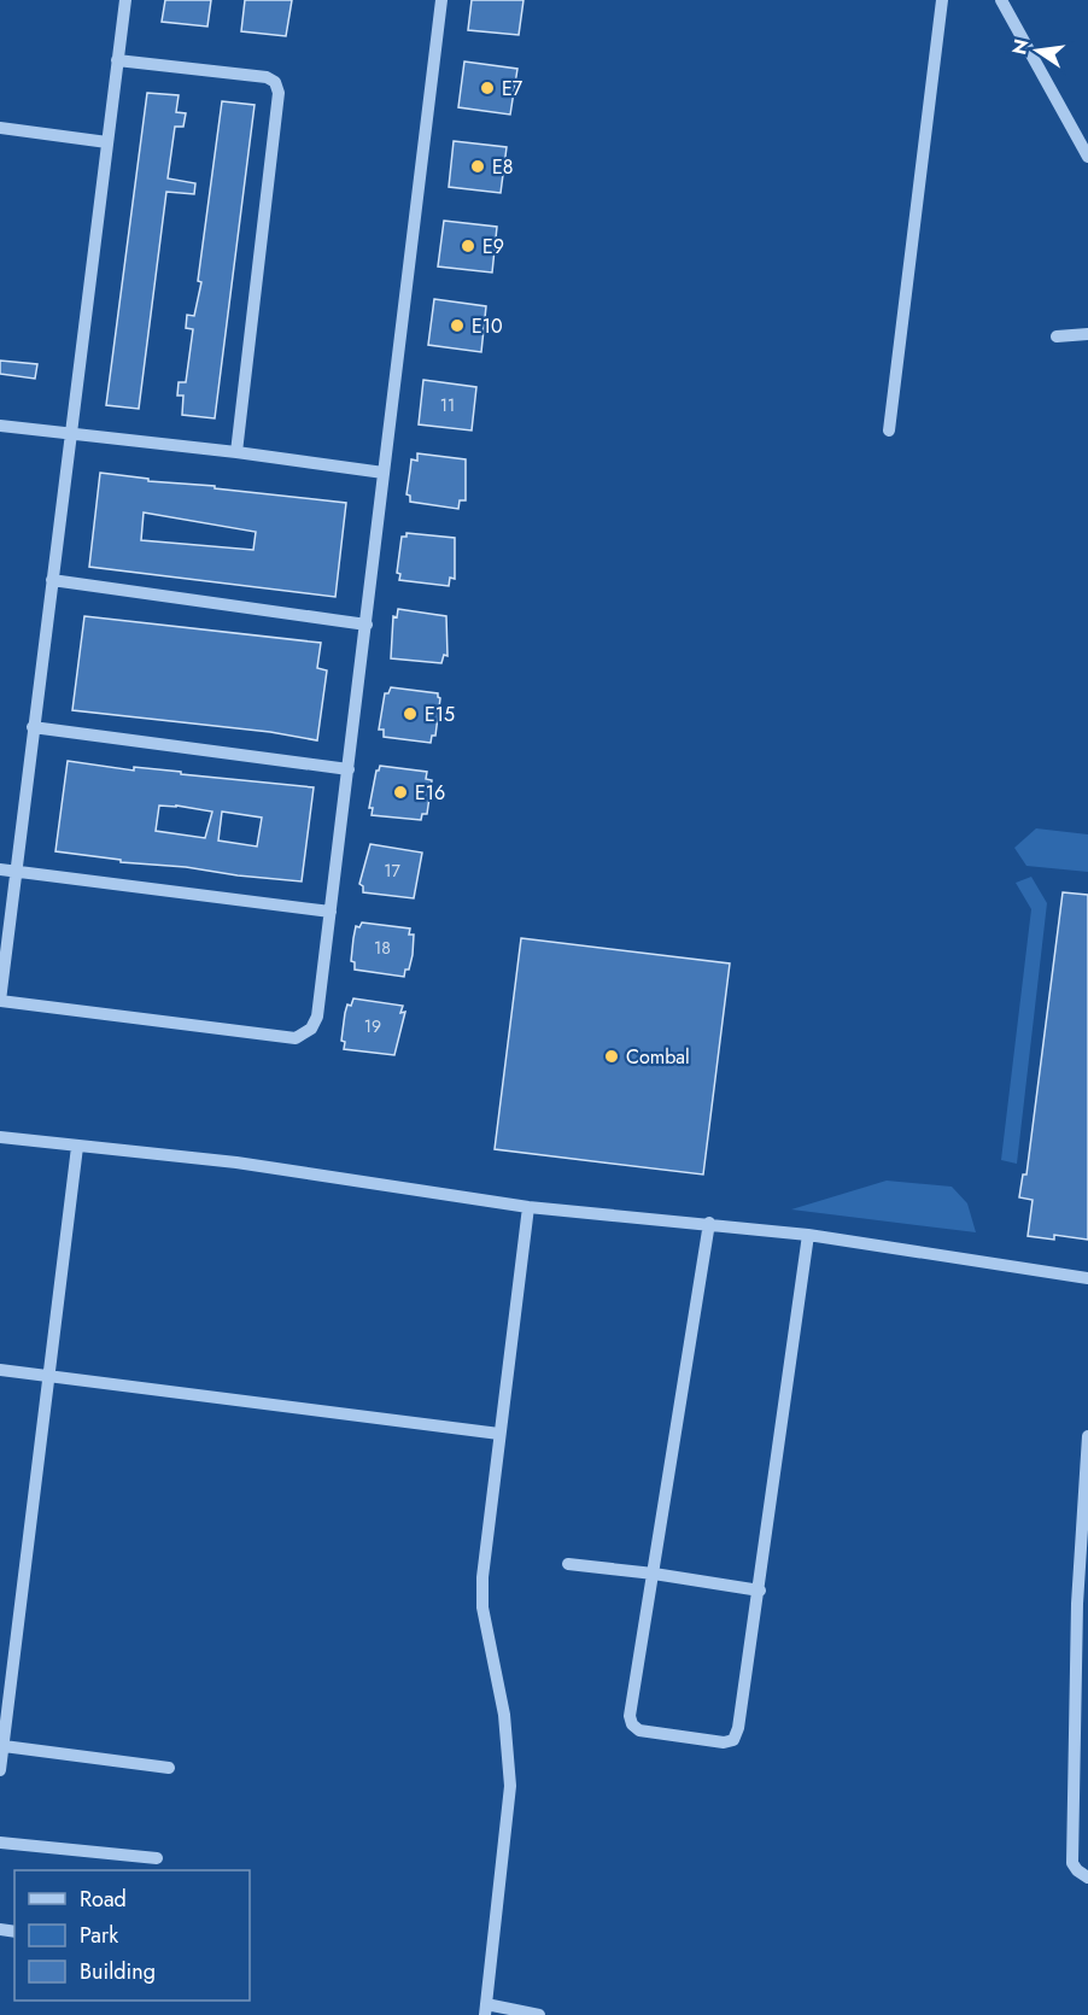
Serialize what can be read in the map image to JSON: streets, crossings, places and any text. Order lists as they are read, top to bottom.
{
  "places": [
    "E7",
    "E8",
    "E9",
    "E10",
    "E15",
    "E16",
    "Combal"
  ],
  "house_numbers": [
    "11",
    "17",
    "18",
    "19"
  ],
  "legend": ["Road", "Park", "Building"],
  "north": "left"
}
